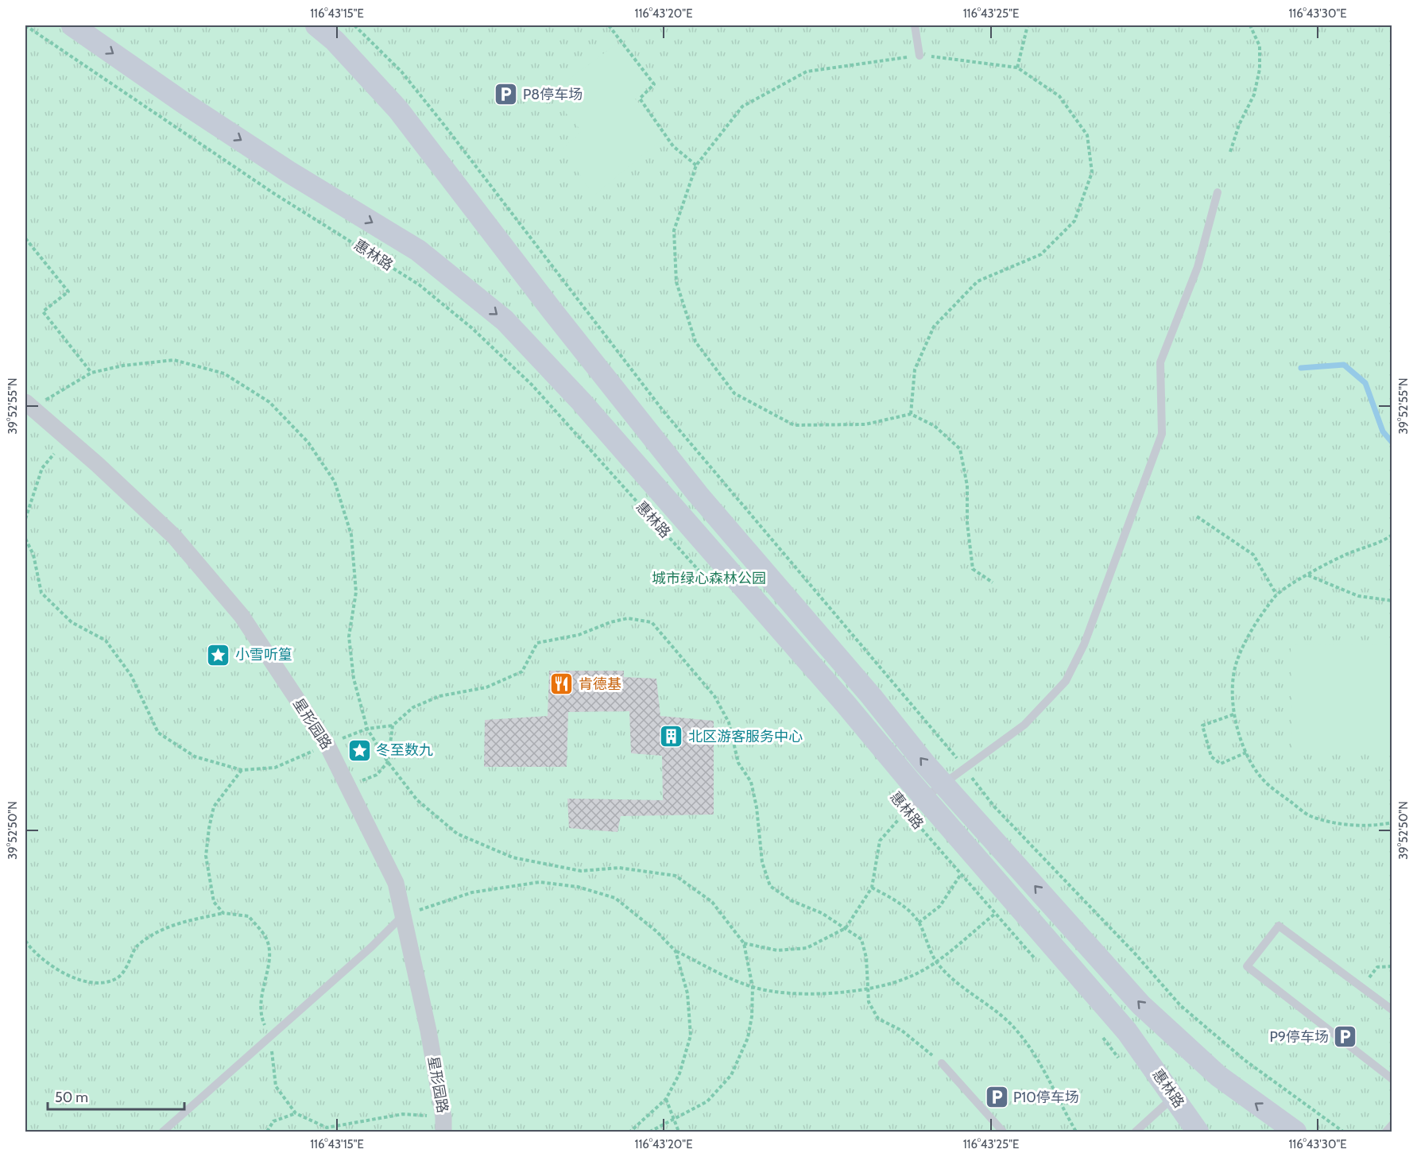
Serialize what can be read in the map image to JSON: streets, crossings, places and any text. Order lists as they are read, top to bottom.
{
  "streets": {
    "main road": ["惠林路"],
    "street": ["星形园路"]
  },
  "parks": ["城市绿心森林公园"],
  "places": {
    "parking": ["P8停车场", "P9停车场", "P10停车场"],
    "place": ["小雪听篁", "冬至数九"],
    "restaurant": ["肯德基"],
    "building": ["北区游客服务中心"]
  },
  "scale_bar": "50 m",
  "coordinates": [
    "116°43'15\"E",
    "116°43'20\"E",
    "116°43'25\"E",
    "116°43'30\"E",
    "39°52'55\"N",
    "39°52'50\"N"
  ]
}
